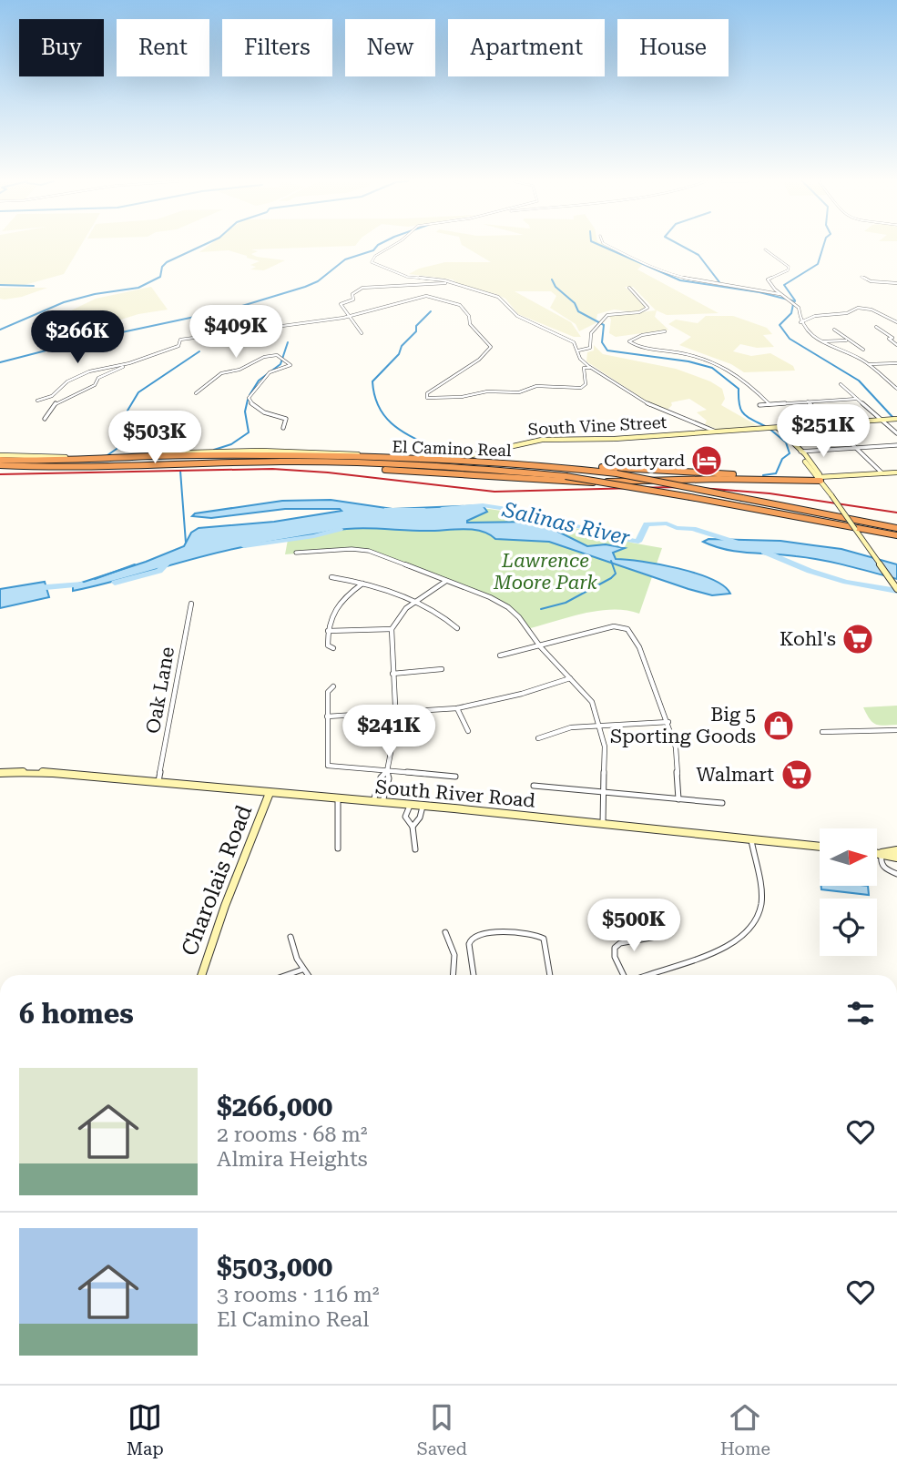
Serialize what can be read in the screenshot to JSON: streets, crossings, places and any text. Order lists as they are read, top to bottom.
{
  "streets": {
    "highway": ["El Camino Real"],
    "street": [
      "South Vine Street",
      "Oak Lane",
      "South River Road",
      "Charolais Road"
    ]
  },
  "crossings": [
    ["South Vine Street", "El Camino Real"],
    ["Oak Lane", "South River Road"],
    ["South River Road", "Charolais Road"]
  ],
  "water": ["Salinas River"],
  "parks": ["Lawrence Moore Park"],
  "places": {
    "hotel": ["Courtyard"],
    "supermarket": ["Kohl's", "Walmart"],
    "shop": ["Big 5 Sporting Goods"]
  },
  "north": "right",
  "page": {
    "chip": [
      "Buy",
      "Rent",
      "Filters",
      "New",
      "Apartment",
      "House"
    ],
    "price": [
      "$409K",
      "$266K",
      "$251K",
      "$503K",
      "$241K",
      "$500K"
    ],
    "heading": "6 homes",
    "list": [
      {
        "name": "$266,000",
        "note": "2 rooms · 68 m² · Almira Heights"
      },
      {
        "name": "$503,000",
        "note": "3 rooms · 116 m² · El Camino Real"
      }
    ],
    "tabs": ["Map", "Saved", "Home"]
  }
}
